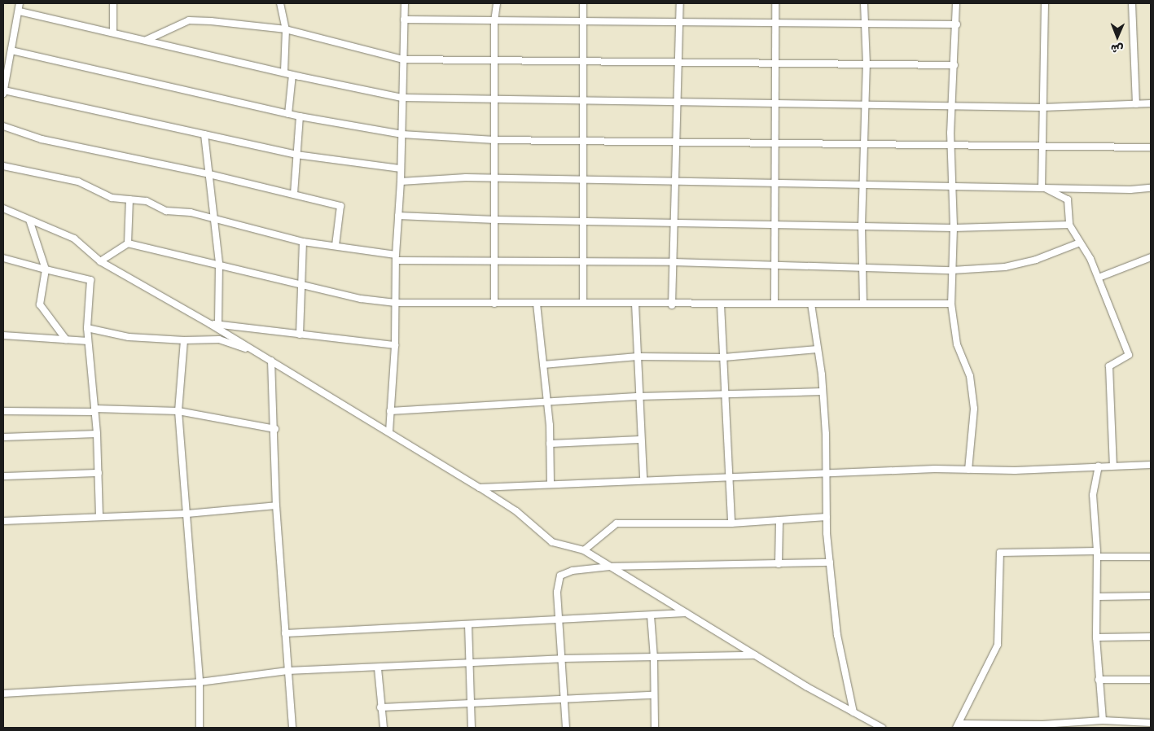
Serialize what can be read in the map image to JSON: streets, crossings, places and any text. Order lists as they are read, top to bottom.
{
  "north": "bottom"
}
